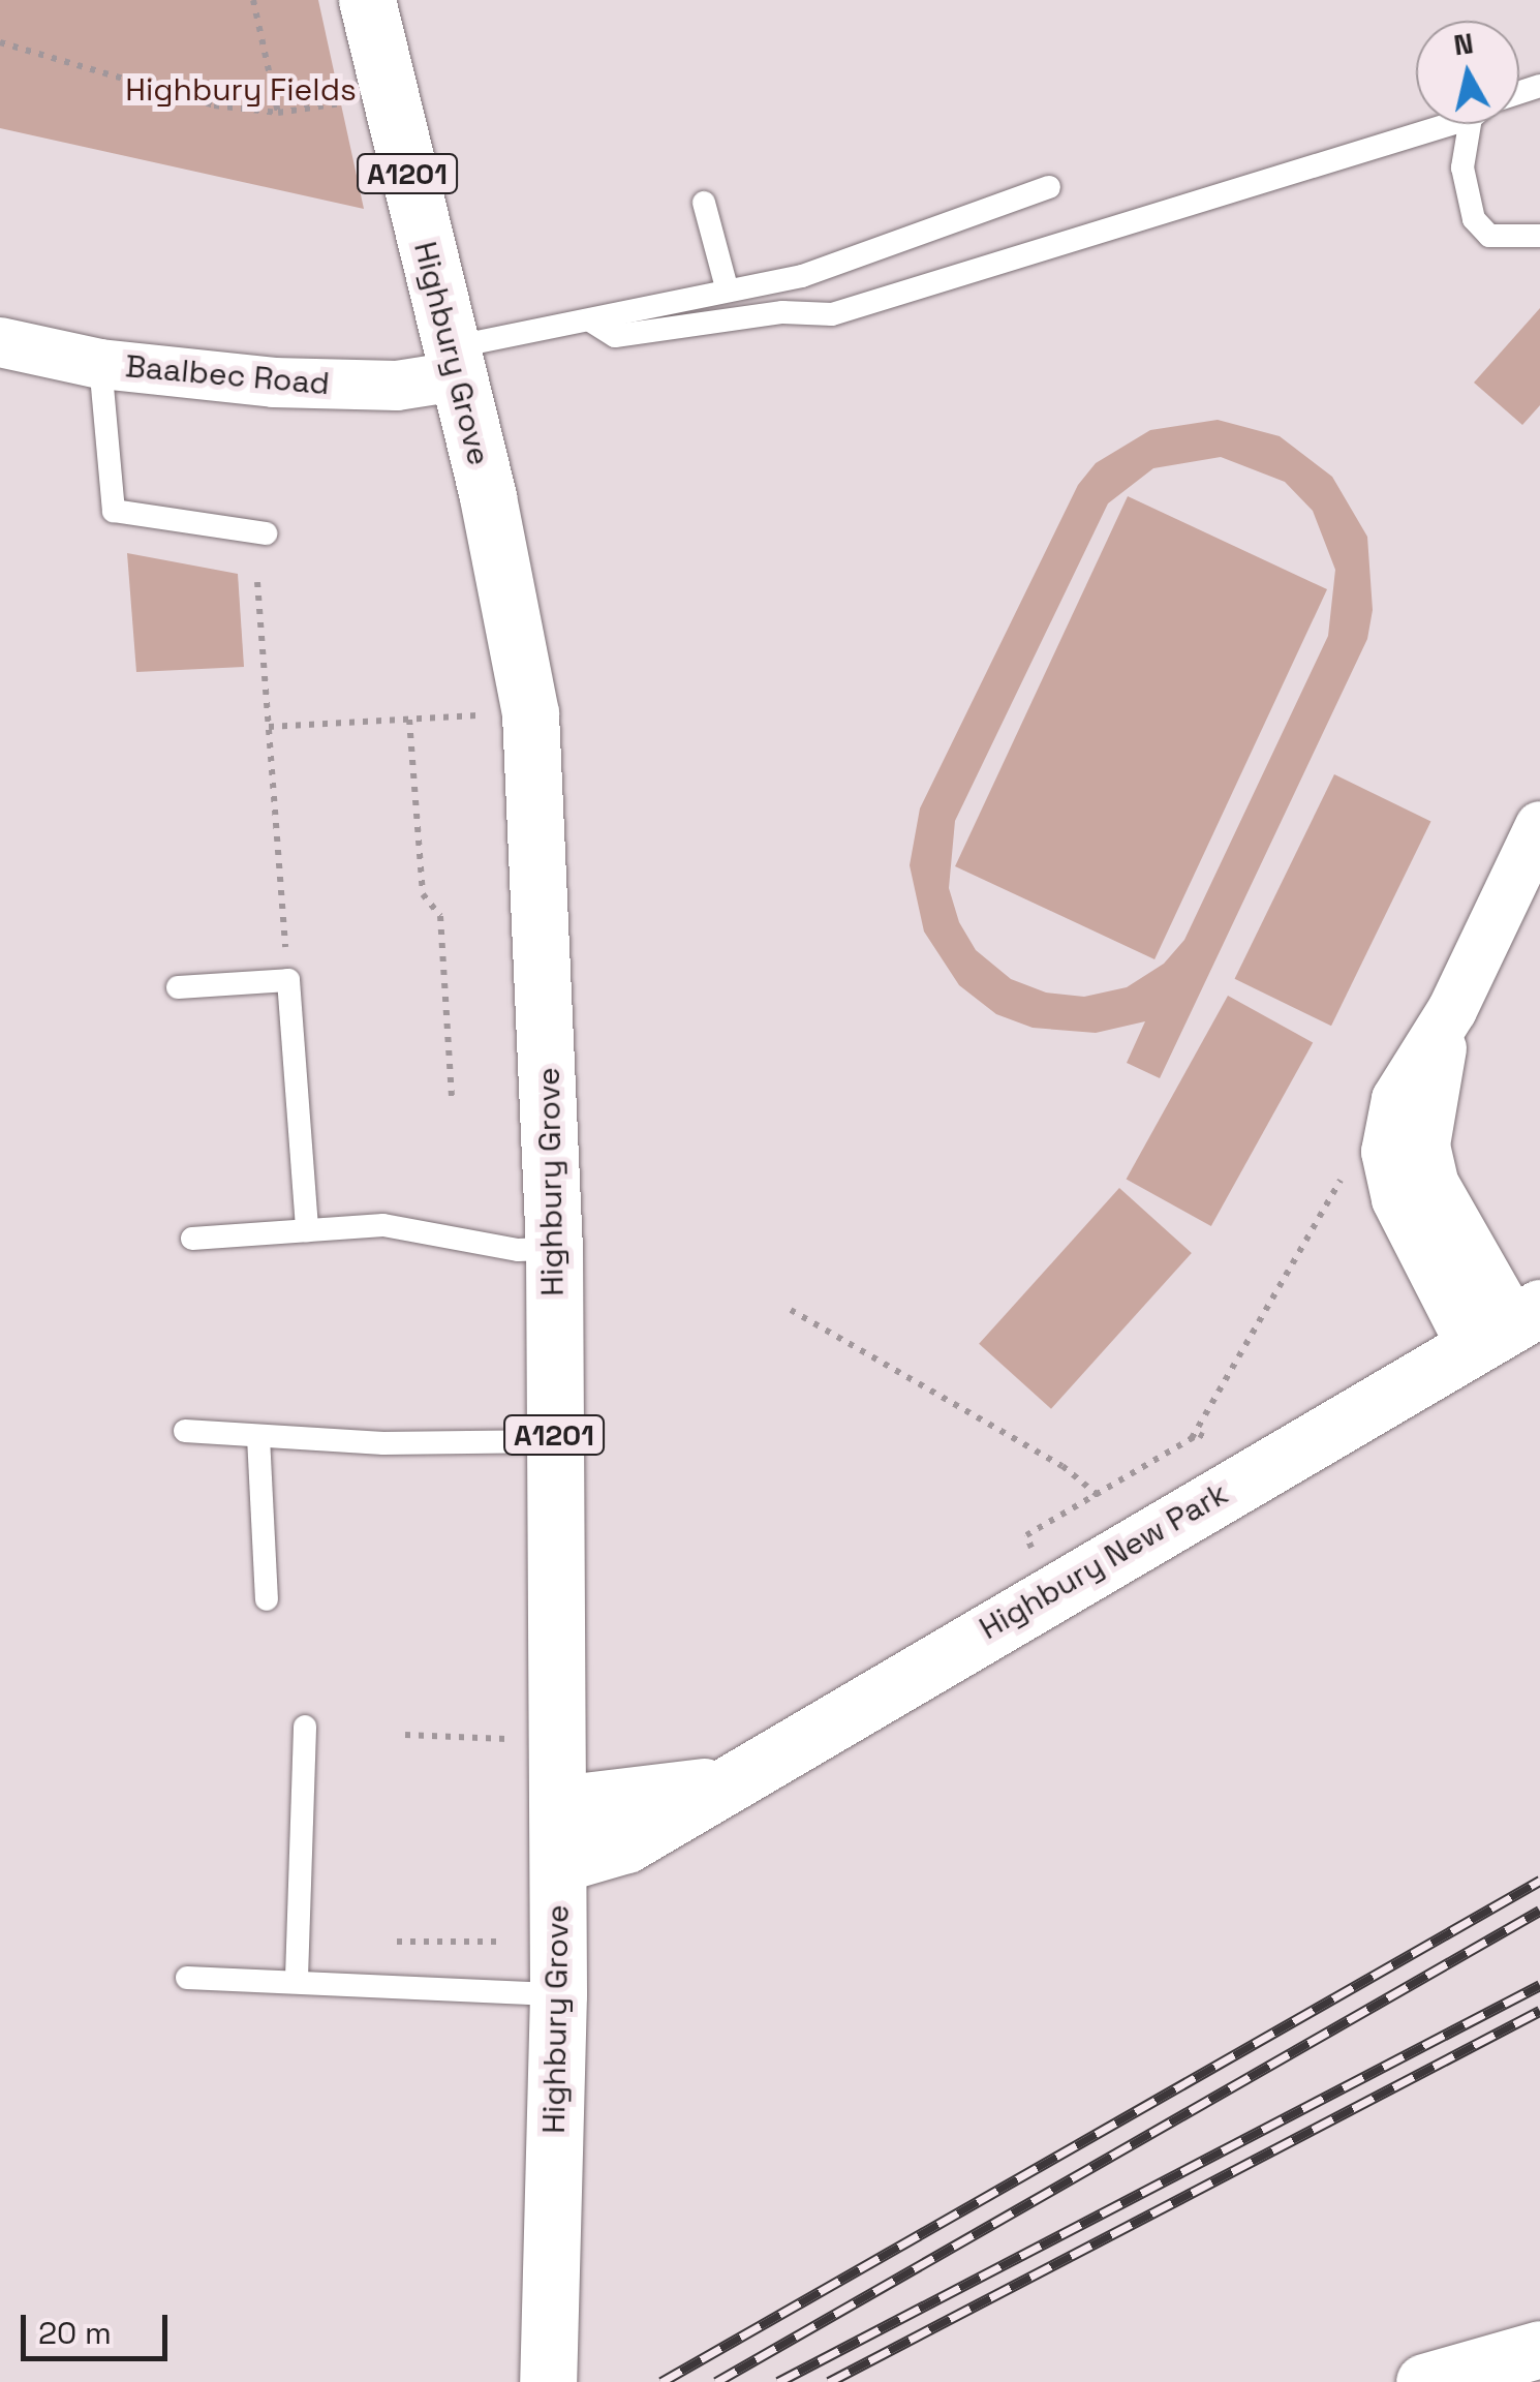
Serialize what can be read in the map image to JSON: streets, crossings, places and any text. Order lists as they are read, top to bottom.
{
  "streets": {
    "main road": ["A1201", "Highbury Grove", "Highbury New Park"],
    "street": ["Baalbec Road"]
  },
  "crossings": [
    ["Highbury Grove", "Baalbec Road"],
    ["Highbury Grove", "Highbury New Park"]
  ],
  "parks": ["Highbury Fields"],
  "scale_bar": "20 m",
  "north": "top"
}
